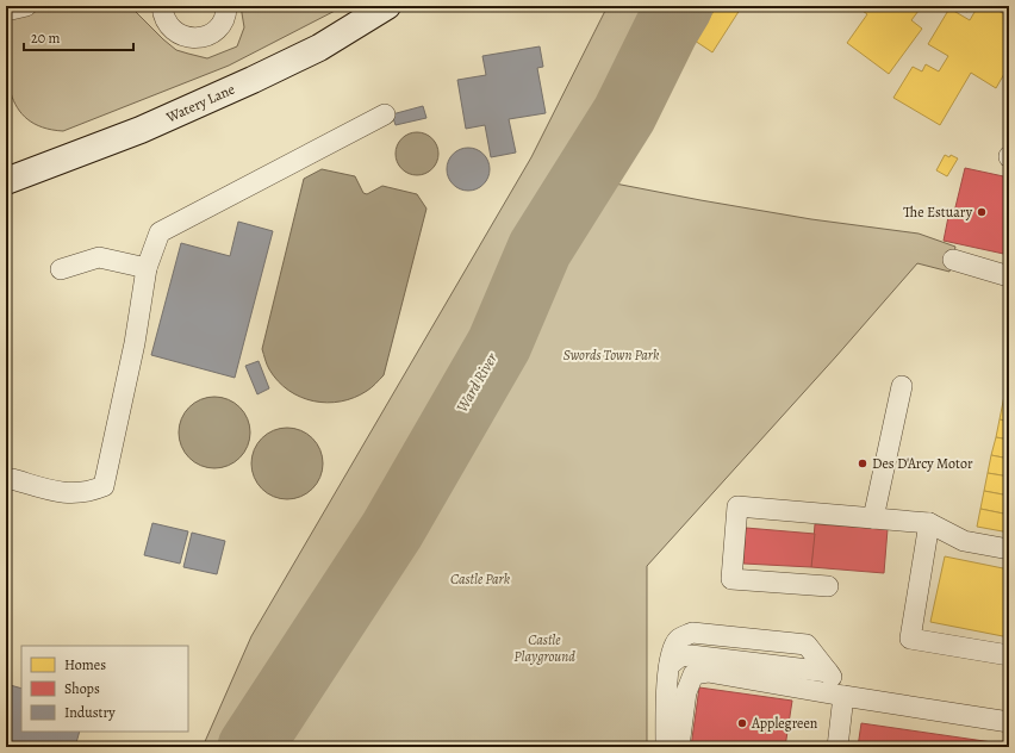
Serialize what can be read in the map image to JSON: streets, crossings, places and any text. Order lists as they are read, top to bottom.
{
  "streets": {
    "main road": ["Watery Lane"]
  },
  "water": ["Ward River"],
  "parks": ["Swords Town Park", "Castle Park", "Castle Playground"],
  "places": ["The Estuary", "Des D'Arcy Motor", "Applegreen"],
  "legend": ["Homes", "Shops", "Industry"],
  "scale_bar": "20 m"
}
